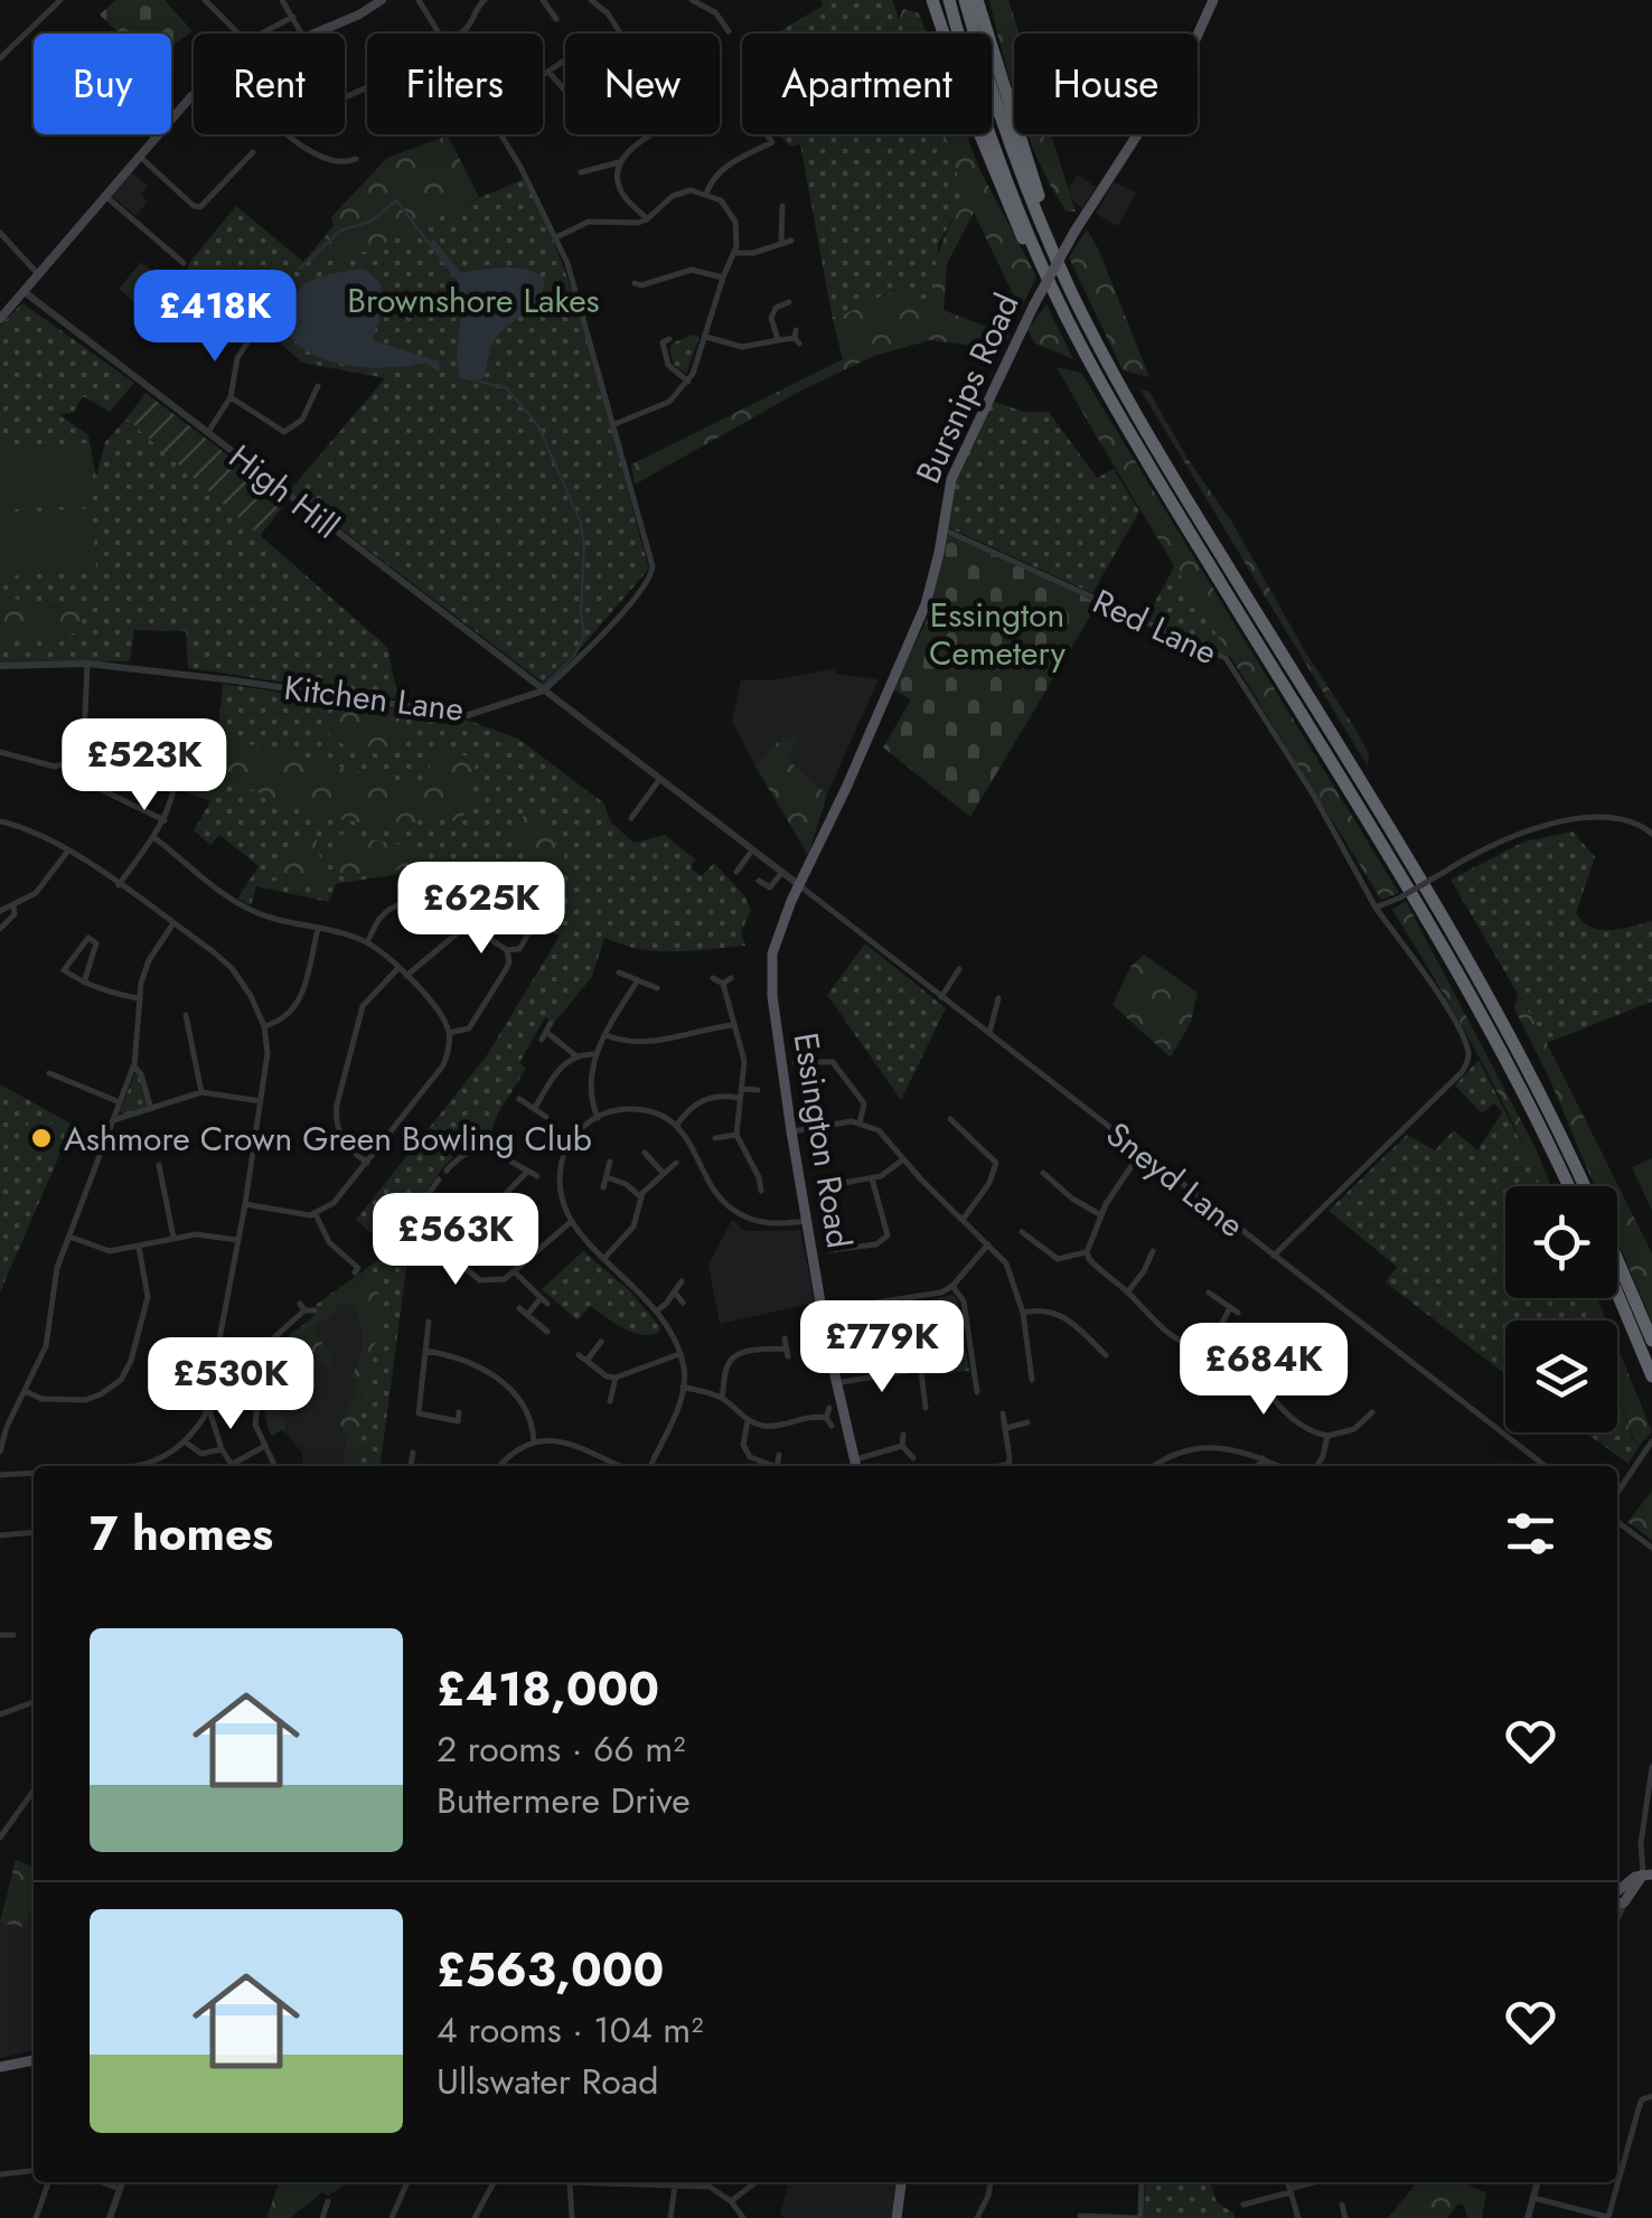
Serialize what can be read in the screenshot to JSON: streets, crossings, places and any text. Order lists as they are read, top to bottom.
{
  "streets": {
    "main road": ["Bursnips Road", "Essington Road"],
    "street": [
      "High Hill",
      "Red Lane",
      "Kitchen Lane",
      "Sneyd Lane"
    ]
  },
  "crossings": [
    ["Bursnips Road", "High Hill"],
    ["Bursnips Road", "Red Lane"],
    ["Bursnips Road", "Essington Road"],
    ["Bursnips Road", "Sneyd Lane"],
    ["High Hill", "Kitchen Lane"],
    ["High Hill", "Essington Road"],
    ["High Hill", "Sneyd Lane"],
    ["Red Lane", "Sneyd Lane"],
    ["Essington Road", "Sneyd Lane"]
  ],
  "parks": ["Brownshore Lakes", "Essington Cemetery"],
  "places": ["Ashmore Crown Green Bowling Club"],
  "page": {
    "chip": [
      "Buy",
      "Rent",
      "Filters",
      "New",
      "Apartment",
      "House"
    ],
    "price": [
      "£418K",
      "£523K",
      "£625K",
      "£563K",
      "£779K",
      "£684K",
      "£530K"
    ],
    "heading": "7 homes",
    "list": [
      {
        "name": "£418,000",
        "note": "2 rooms · 66 m² · Buttermere Drive"
      },
      {
        "name": "£563,000",
        "note": "4 rooms · 104 m² · Ullswater Road"
      }
    ]
  }
}
